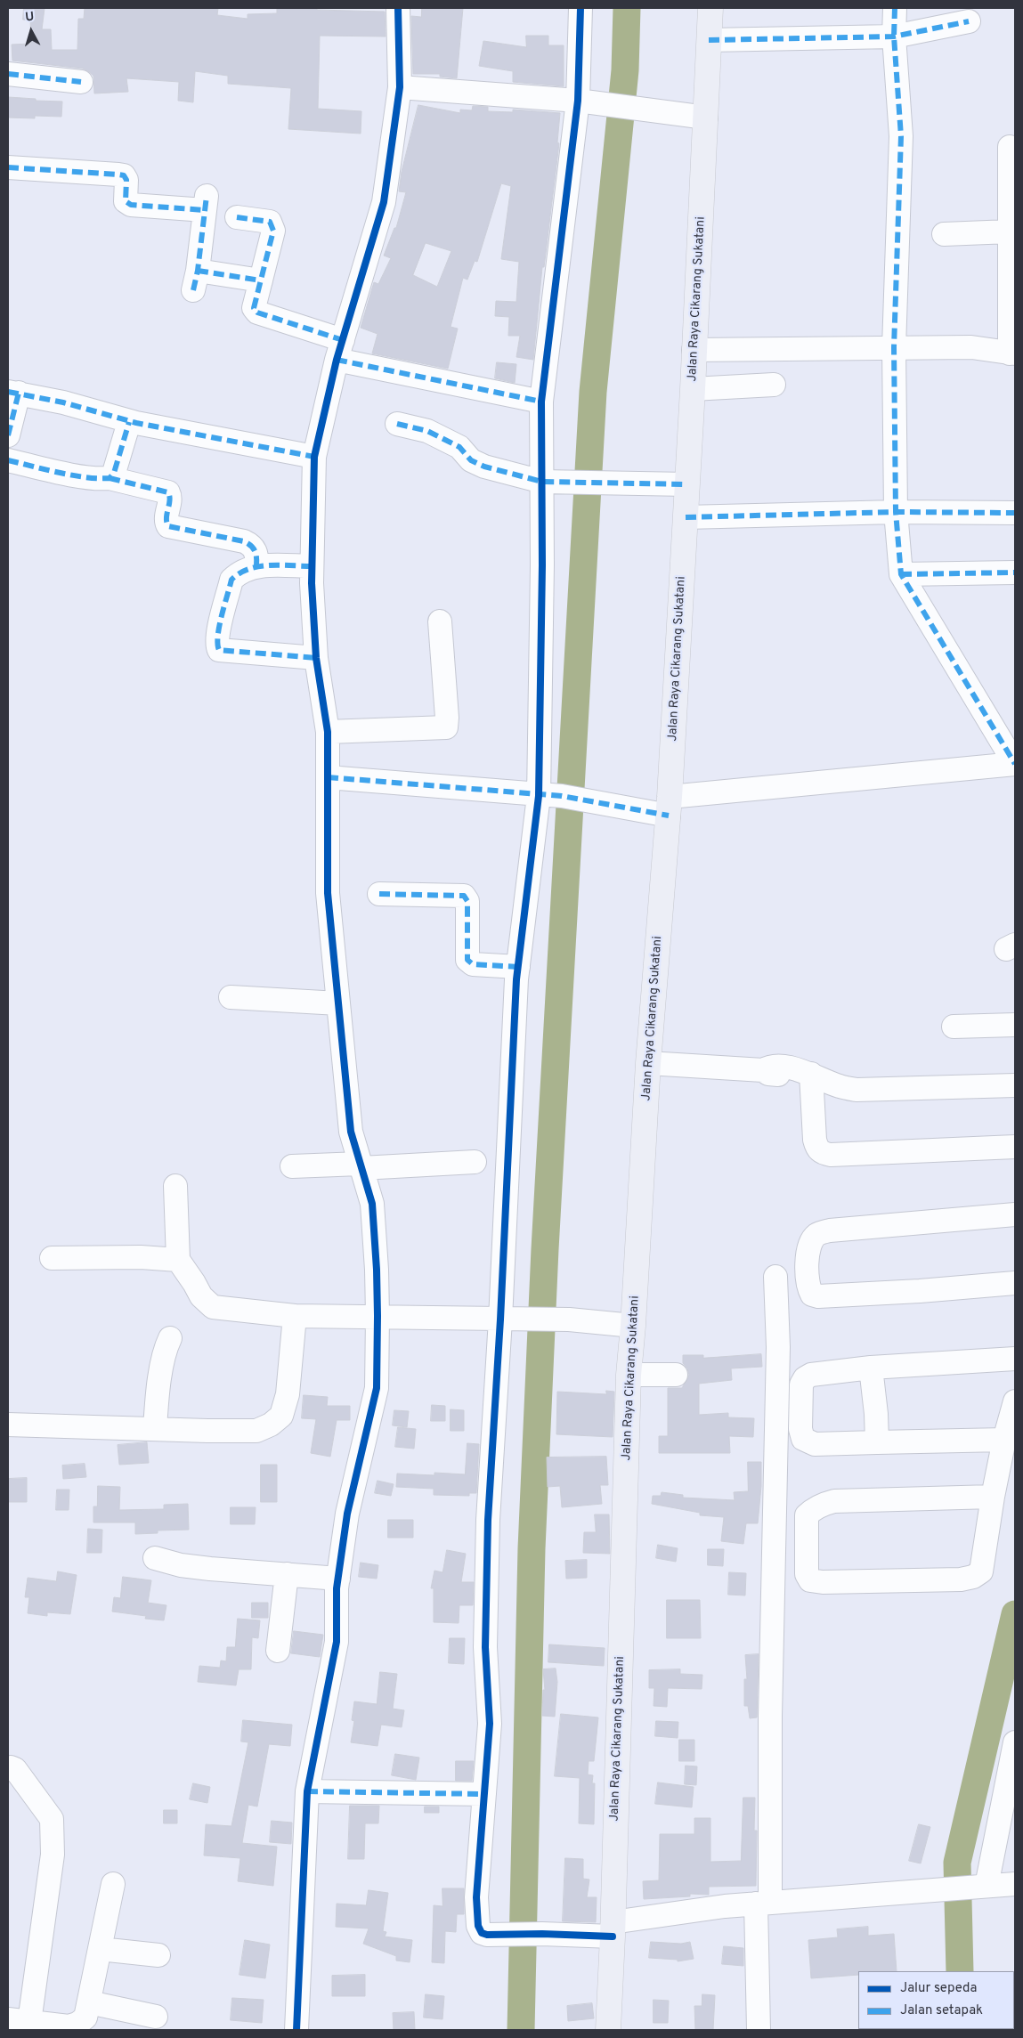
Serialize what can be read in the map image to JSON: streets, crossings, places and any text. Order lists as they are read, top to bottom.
{
  "streets": {
    "main road": ["Jalan Raya Cikarang Sukatani"]
  },
  "legend": ["Jalur sepeda", "Jalan setapak"],
  "north": "top"
}
